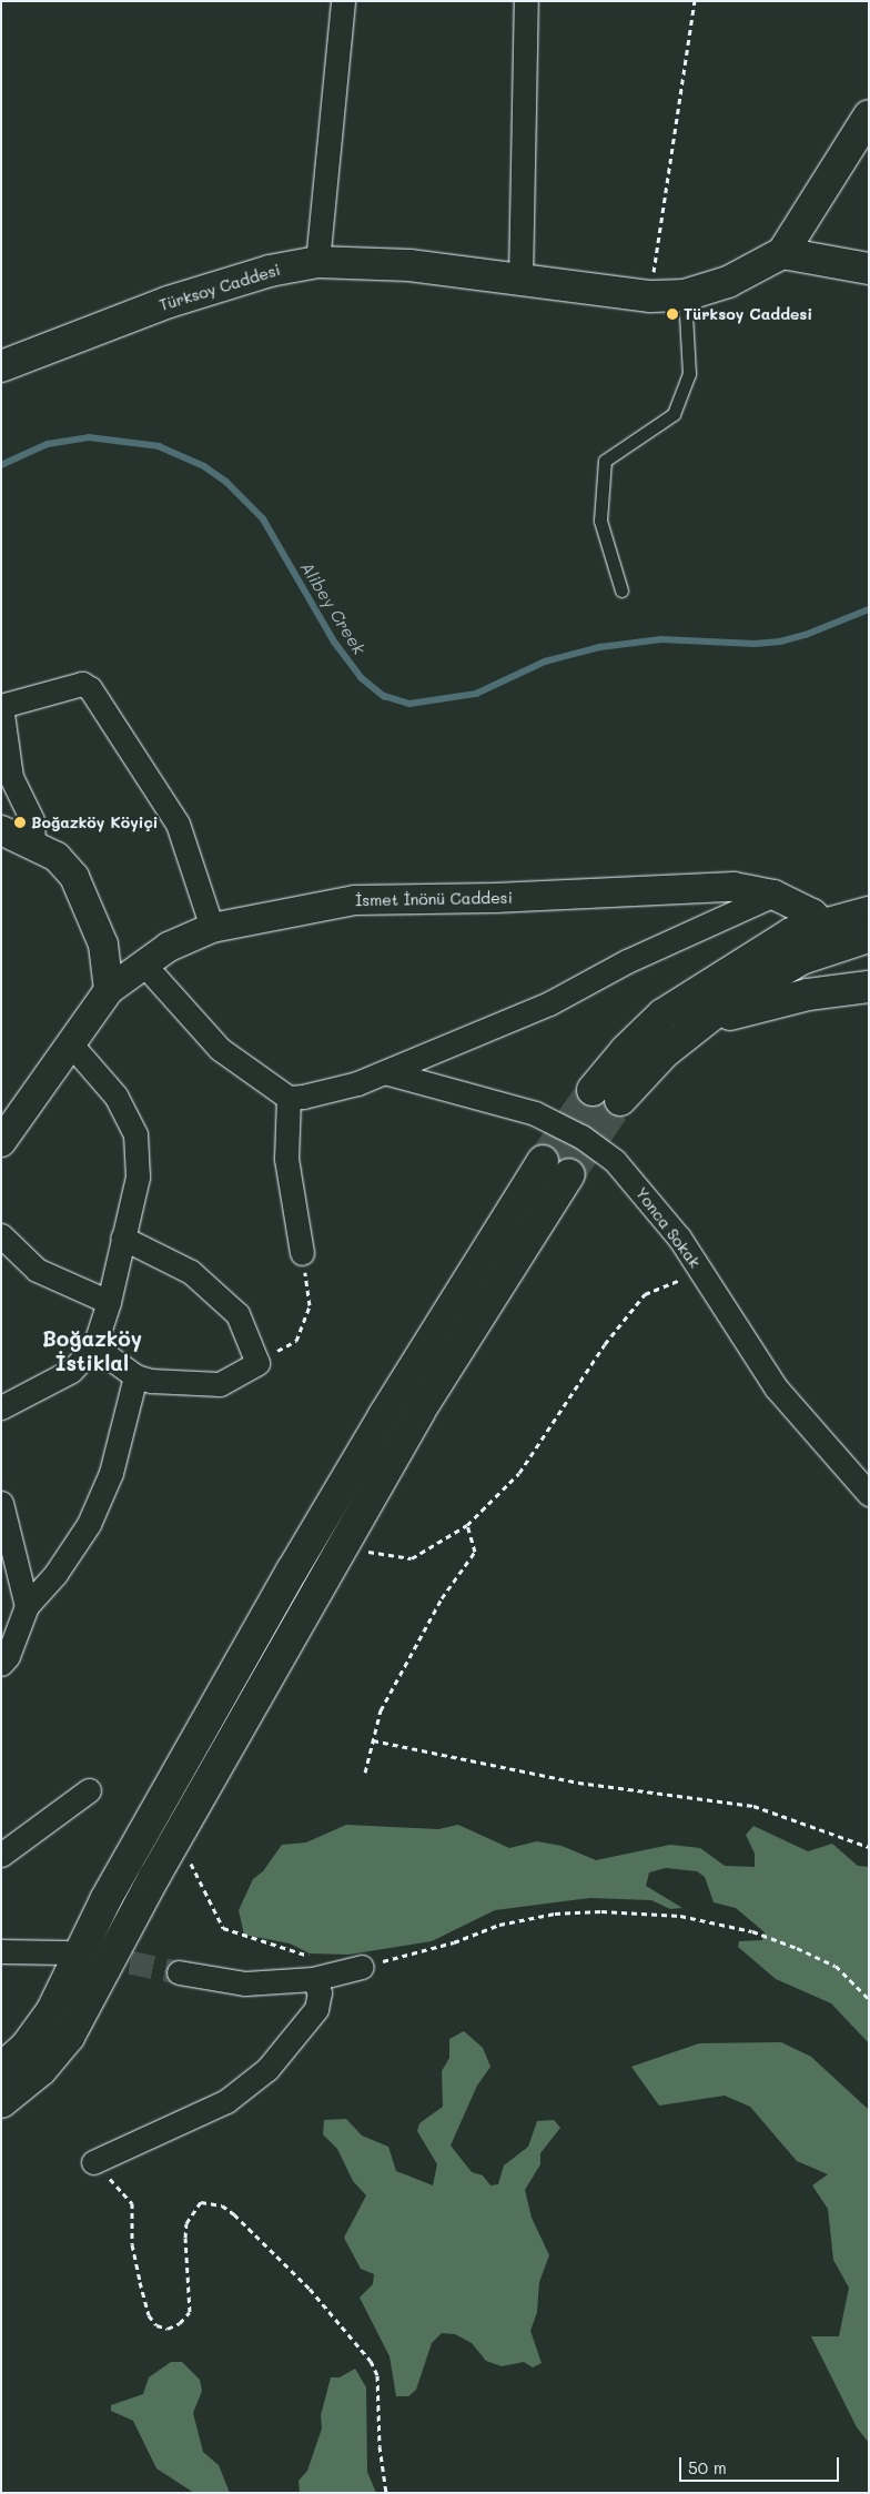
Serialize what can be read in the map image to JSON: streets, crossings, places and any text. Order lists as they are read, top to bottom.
{
  "streets": {
    "main road": ["Türksoy Caddesi"],
    "street": ["İsmet İnönü Caddesi", "Yonca Sokak"]
  },
  "districts": ["Boğazköy İstiklal"],
  "water": ["Alibey Creek"],
  "places": ["Türksoy Caddesi", "Boğazköy Köyiçi"],
  "scale_bar": "50 m"
}
